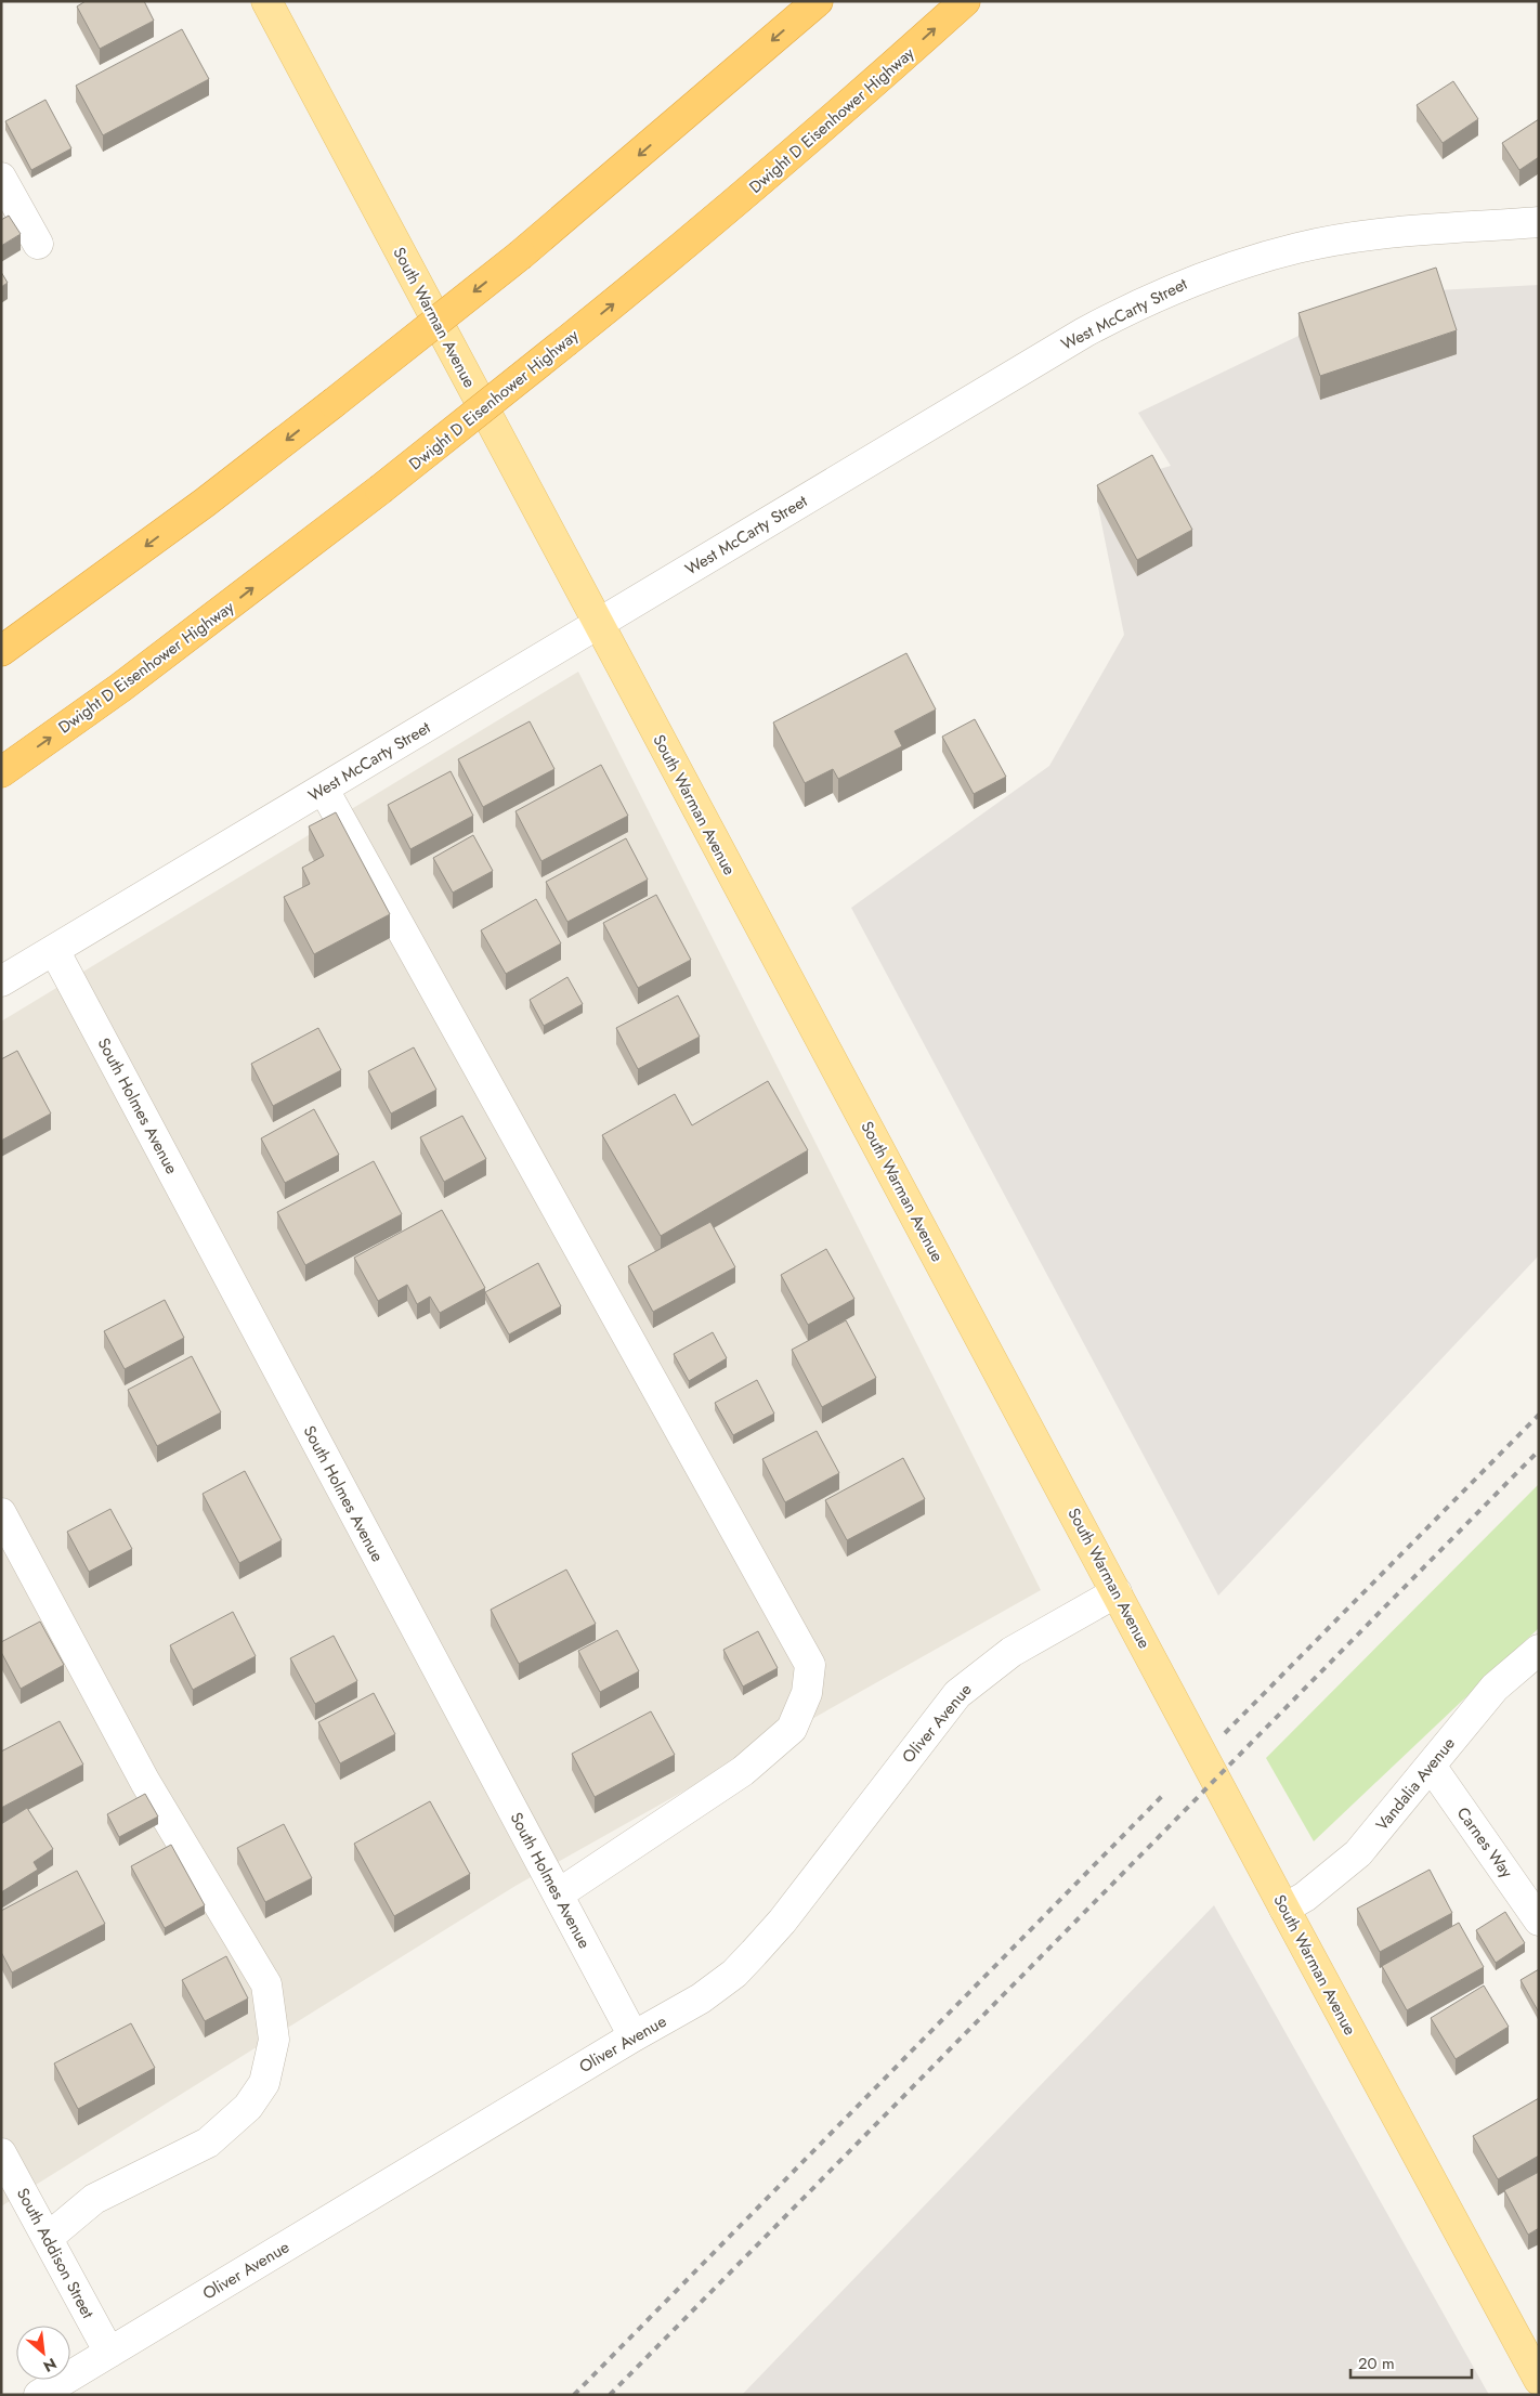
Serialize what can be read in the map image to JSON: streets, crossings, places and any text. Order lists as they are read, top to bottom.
{
  "streets": {
    "highway": ["Dwight D Eisenhower Highway"],
    "main road": ["South Warman Avenue"],
    "street": [
      "West McCarty Street",
      "South Holmes Avenue",
      "Oliver Avenue",
      "Vandalia Avenue",
      "Carnes Way",
      "South Addison Street"
    ]
  },
  "crossings": [
    ["West McCarty Street", "South Warman Avenue"],
    ["West McCarty Street", "South Holmes Avenue"],
    ["South Warman Avenue", "Oliver Avenue"],
    ["South Warman Avenue", "Vandalia Avenue"],
    ["South Holmes Avenue", "Oliver Avenue"],
    ["Oliver Avenue", "South Addison Street"],
    ["Vandalia Avenue", "Carnes Way"]
  ],
  "scale_bar": "20 m",
  "north": "bottom right"
}
